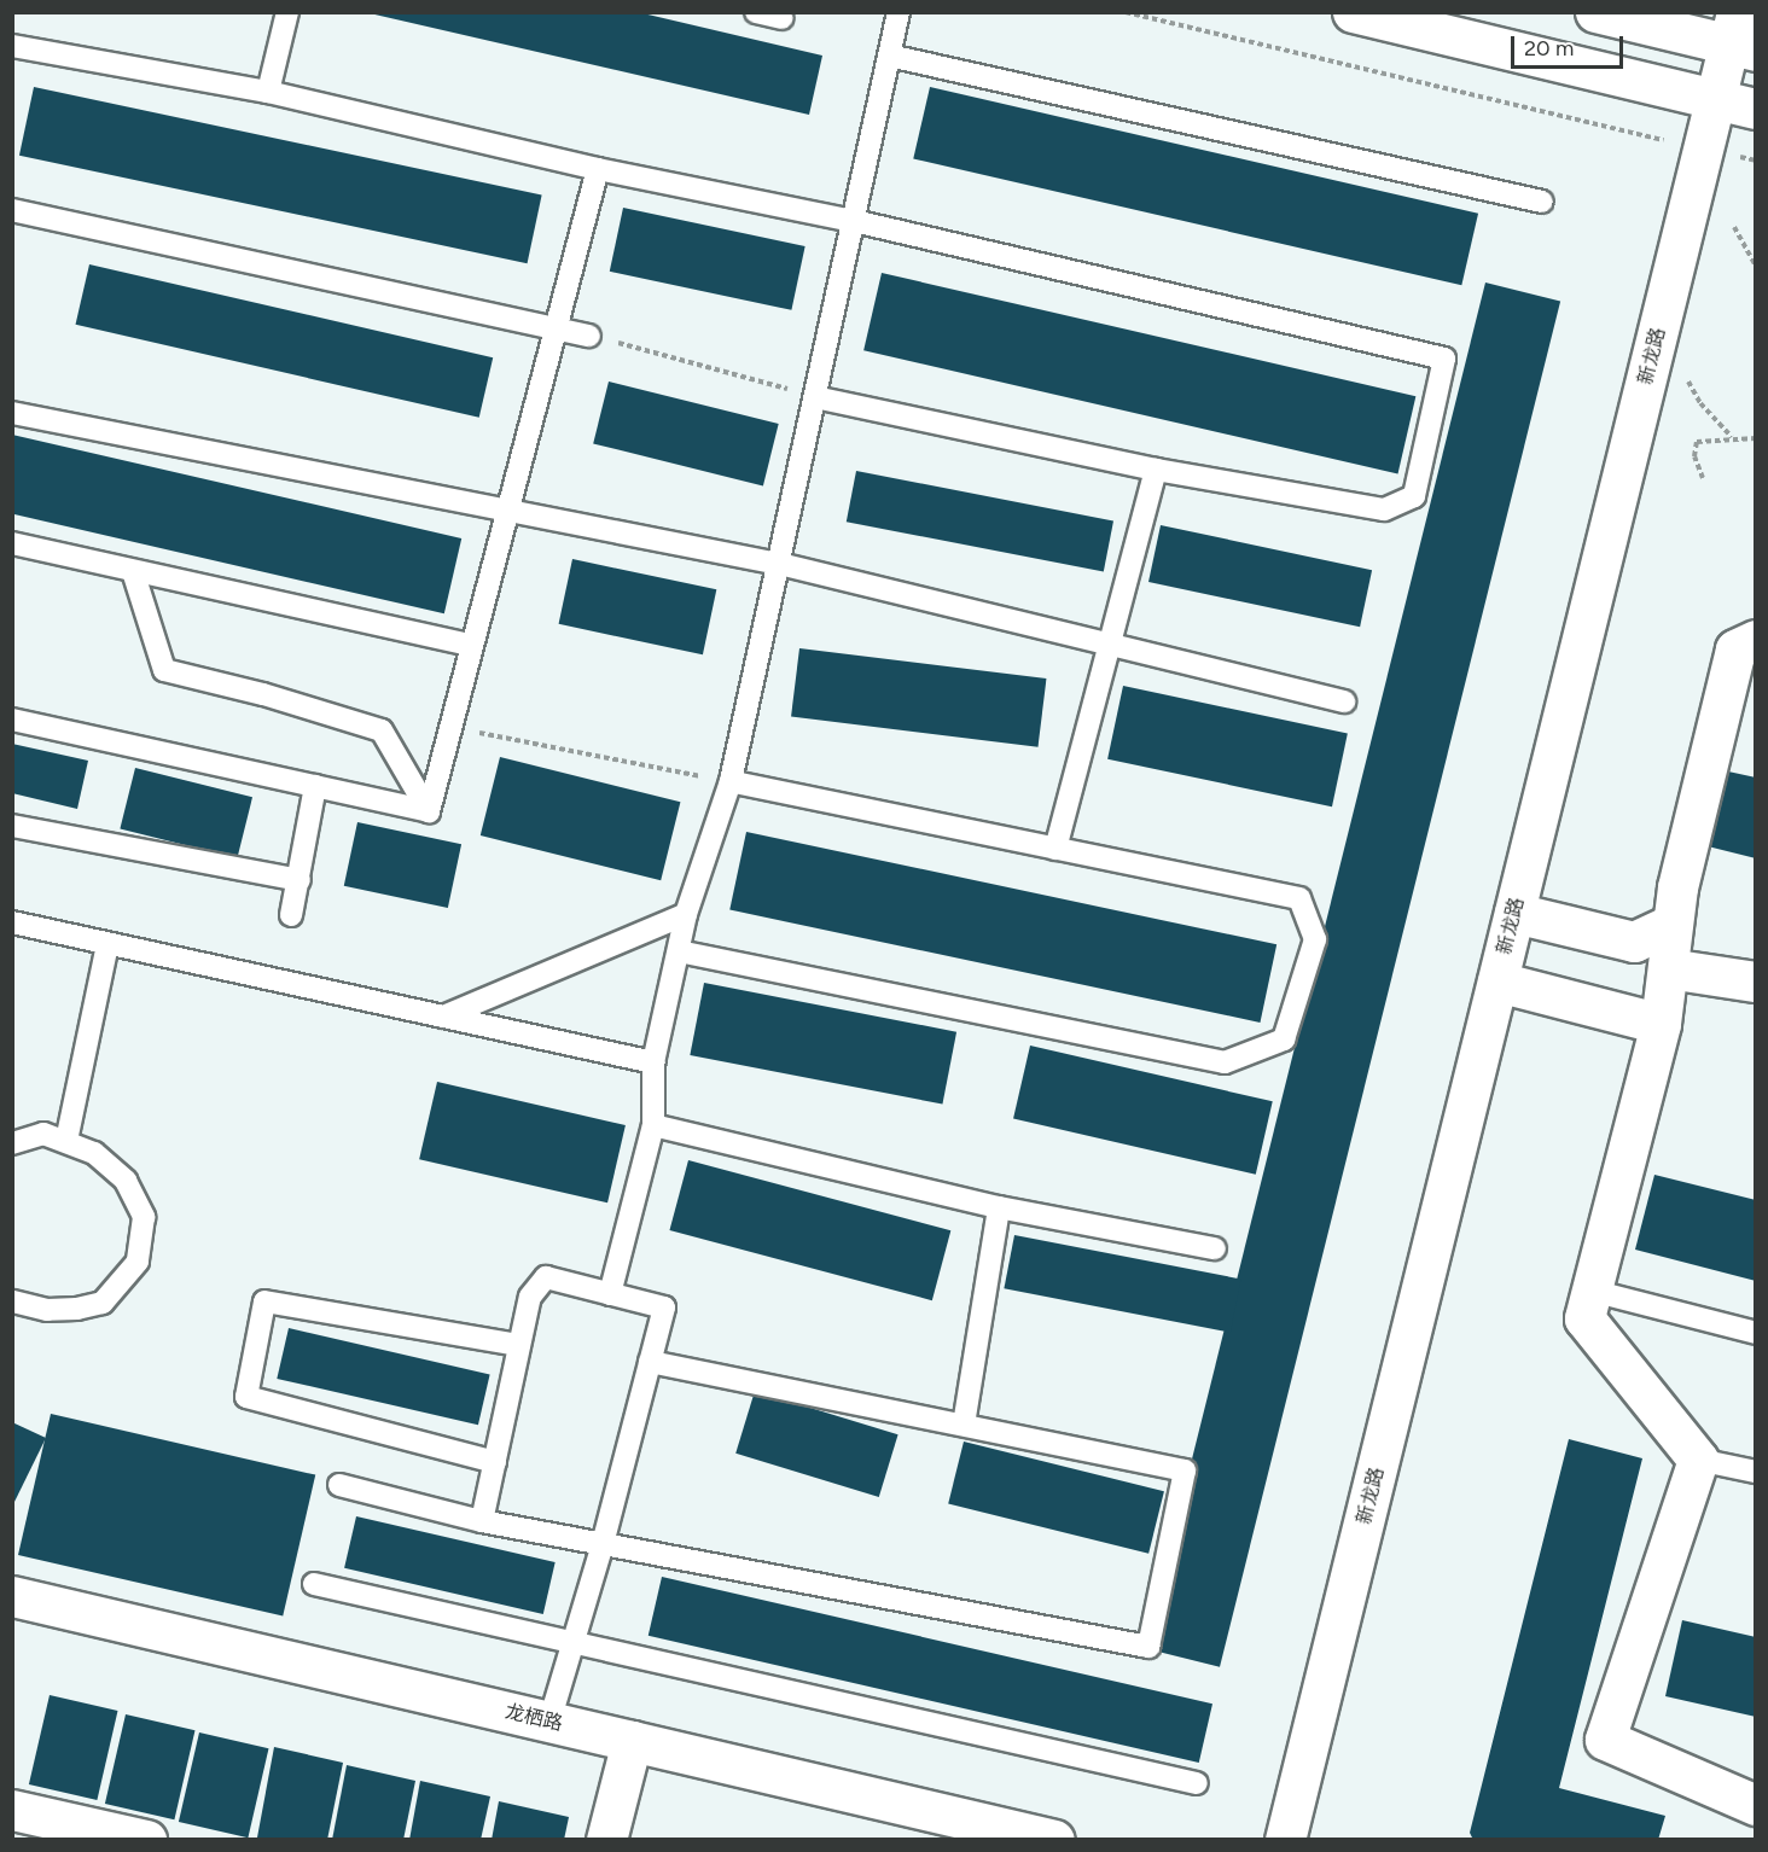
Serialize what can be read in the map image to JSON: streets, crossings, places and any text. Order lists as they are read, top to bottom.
{
  "streets": {
    "street": ["新龙路", "龙栖路"]
  },
  "scale_bar": "20 m"
}
